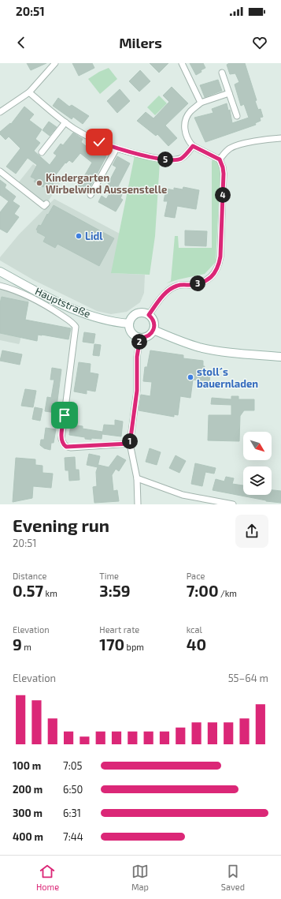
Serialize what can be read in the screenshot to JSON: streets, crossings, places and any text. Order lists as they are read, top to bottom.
{
  "streets": {
    "main road": ["Hauptstraße"]
  },
  "places": ["Kindergarten Wirbelwind Aussenstelle", "Lidl", "stoll´s bauernladen"],
  "north": "bottom right",
  "page": {
    "status": "20:51",
    "header": "Milers",
    "pins": [
      "5",
      "4",
      "3",
      "2",
      "1"
    ],
    "heading": ["Evening run", "20:51"],
    "stats": [
      ["Distance", "0.57 km"],
      ["Time", "3:59"],
      ["Pace", "7:00 /km"],
      ["Elevation", "9 m"],
      ["Heart rate", "170 bpm"],
      ["kcal", "40"]
    ],
    "chart": ["Elevation", "55–64 m"],
    "list": [
      {
        "name": "100 m",
        "note": "7:05"
      },
      {
        "name": "200 m",
        "note": "6:50"
      },
      {
        "name": "300 m",
        "note": "6:31"
      },
      {
        "name": "400 m",
        "note": "7:44"
      }
    ],
    "tabs": ["Home", "Map", "Saved"]
  }
}
